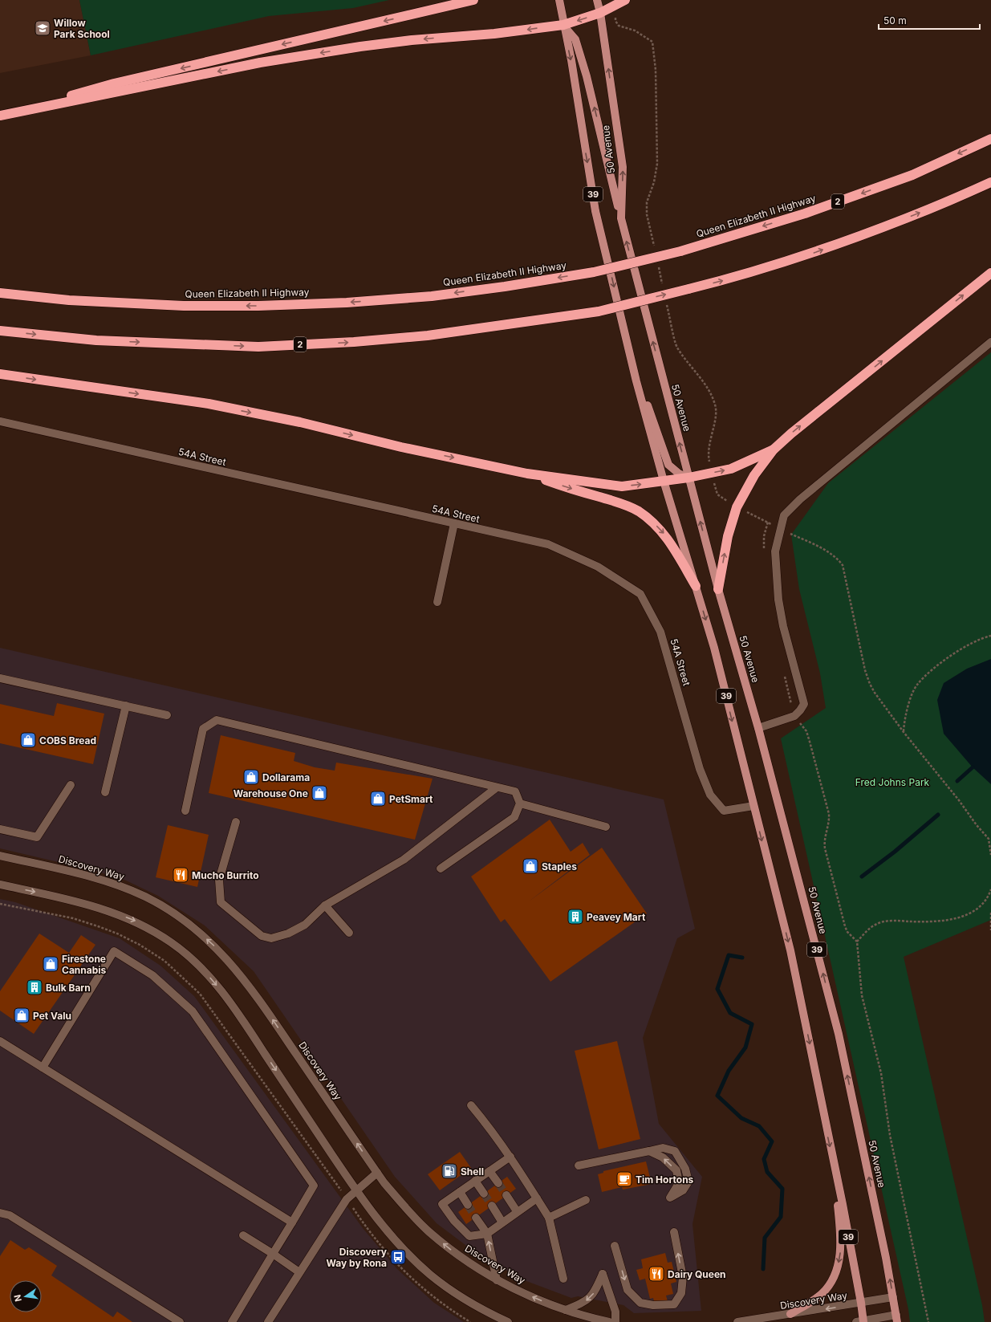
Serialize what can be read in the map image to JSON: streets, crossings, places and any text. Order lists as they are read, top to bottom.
{
  "streets": {
    "highway": ["2", "Queen Elizabeth II Highway"],
    "main road": ["50 Avenue", "39"],
    "street": ["54A Street", "Discovery Way"]
  },
  "crossings": [
    ["50 Avenue", "Discovery Way"],
    ["39", "54A Street"],
    ["39", "Discovery Way"]
  ],
  "parks": ["Fred Johns Park"],
  "places": {
    "school or university": ["Willow Park School"],
    "shop": [
      "COBS Bread",
      "Dollarama",
      "Warehouse One",
      "PetSmart",
      "Staples",
      "Firestone Cannabis",
      "Pet Valu"
    ],
    "restaurant": ["Mucho Burrito", "Dairy Queen"],
    "building": ["Peavey Mart", "Bulk Barn"],
    "fuel station": ["Shell"],
    "cafe": ["Tim Hortons"],
    "bus stop": ["Discovery Way by Rona"]
  },
  "scale_bar": "50 m",
  "north": "left"
}
